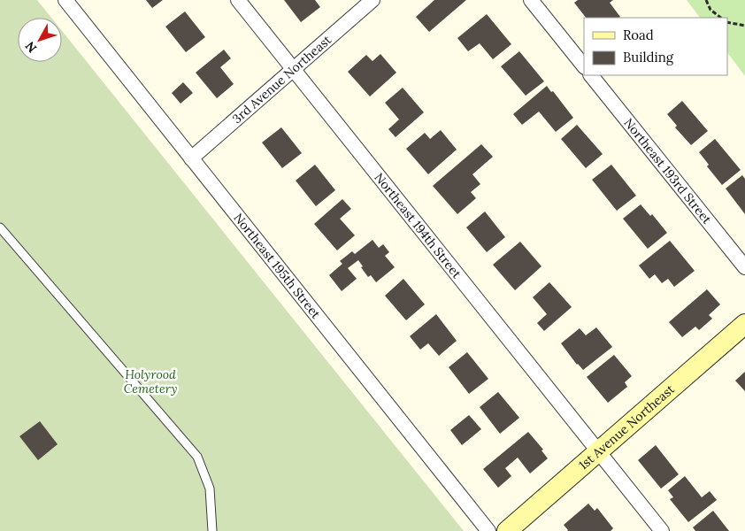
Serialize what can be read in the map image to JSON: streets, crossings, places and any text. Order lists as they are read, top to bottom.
{
  "streets": {
    "street": [
      "3rd Avenue Northeast",
      "Northeast 193rd Street",
      "Northeast 194th Street",
      "Northeast 195th Street",
      "1st Avenue Northeast"
    ]
  },
  "crossings": [
    ["3rd Avenue Northeast", "Northeast 194th Street"],
    ["3rd Avenue Northeast", "Northeast 195th Street"],
    ["Northeast 194th Street", "1st Avenue Northeast"]
  ],
  "parks": ["Holyrood Cemetery"],
  "legend": ["Road", "Building"],
  "north": "bottom left"
}
